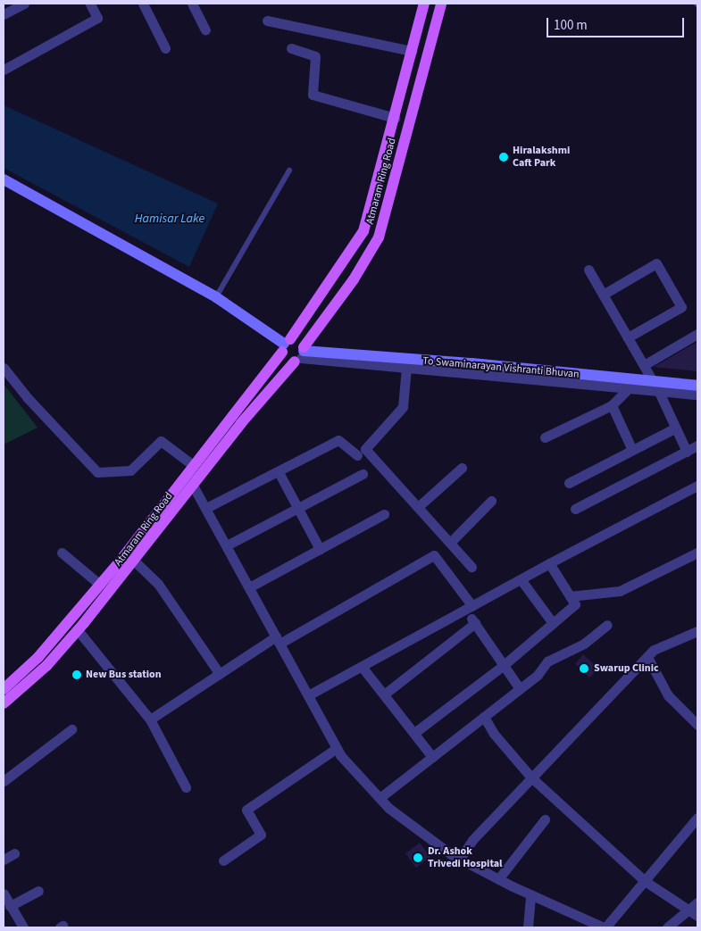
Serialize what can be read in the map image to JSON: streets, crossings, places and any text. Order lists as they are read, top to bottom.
{
  "streets": {
    "main road": ["Atmaram Ring Road", "To Swaminarayan Vishranti Bhuvan"]
  },
  "crossings": [
    ["Atmaram Ring Road", "To Swaminarayan Vishranti Bhuvan"]
  ],
  "water": ["Hamisar Lake"],
  "places": [
    "Hiralakshmi Caft Park",
    "Swarup Clinic",
    "New Bus station",
    "Dr. Ashok Trivedi Hospital"
  ],
  "scale_bar": "100 m"
}
